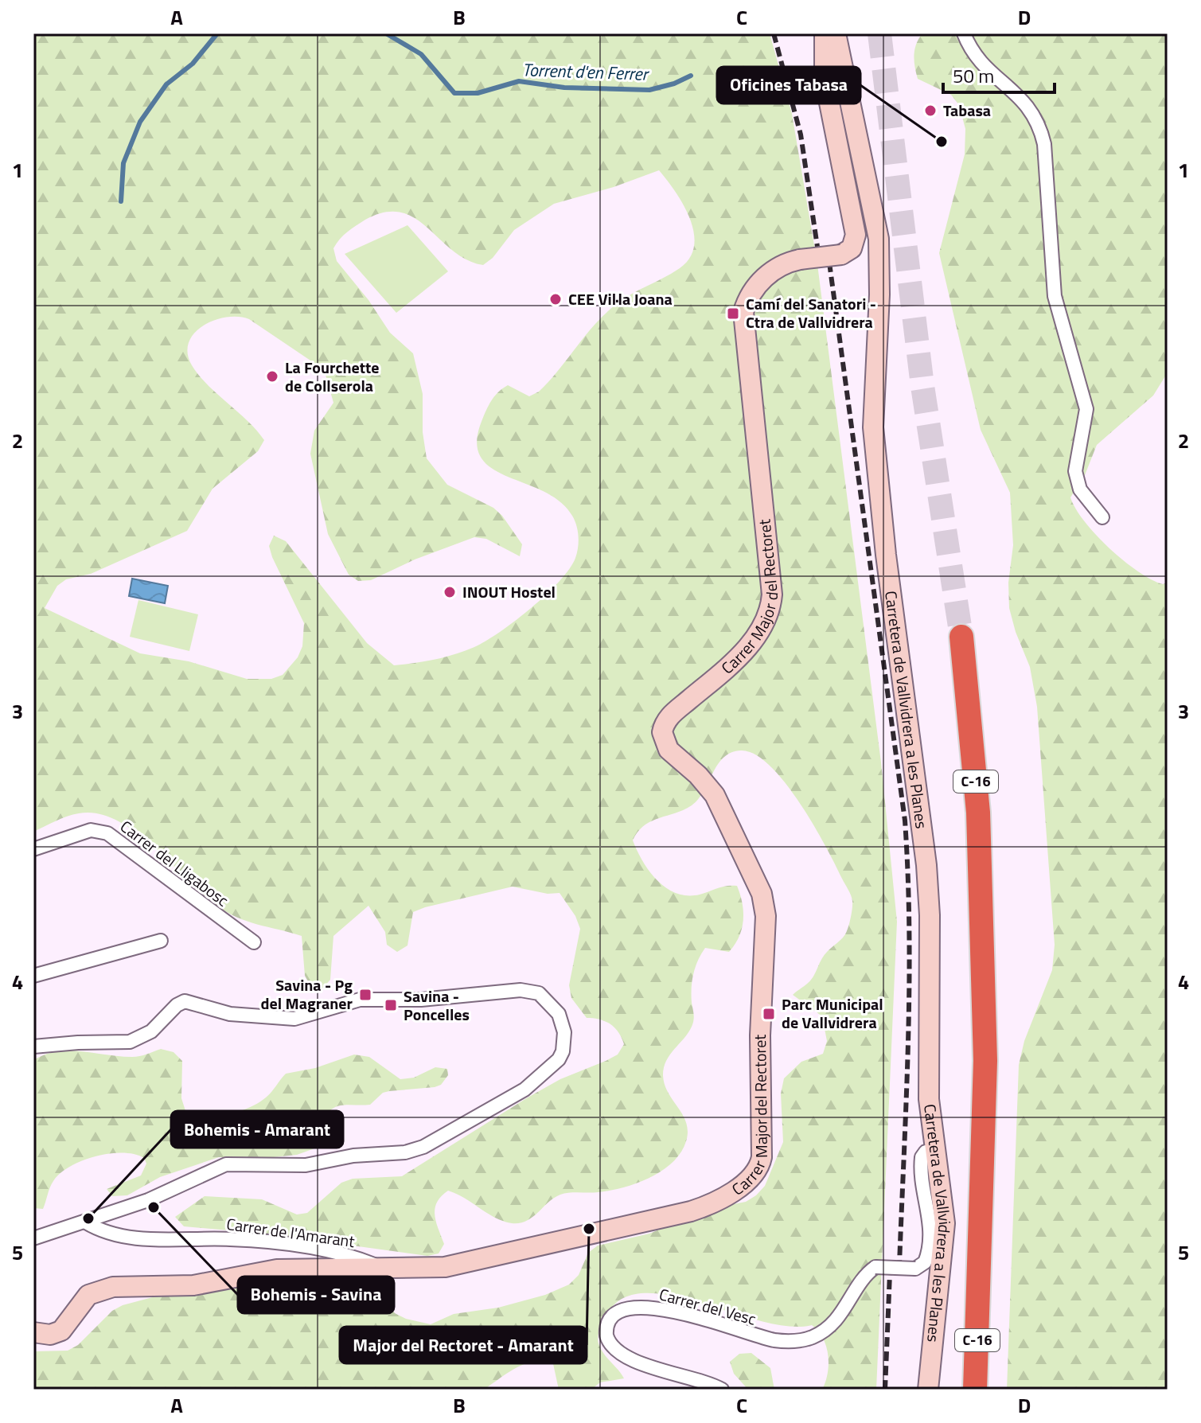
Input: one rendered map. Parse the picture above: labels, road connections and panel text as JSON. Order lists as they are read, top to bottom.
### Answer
{
  "streets": {
    "highway": ["C-16"],
    "street": [
      "Carrer Major del Rectoret",
      "Carretera de Vallvidrera a les Planes",
      "Carrer del Lligabosc",
      "Carrer de l'Amarant",
      "Carrer del Vesc"
    ]
  },
  "crossings": [
    ["Carrer Major del Rectoret", "Carrer de l'Amarant"],
    ["Carretera de Vallvidrera a les Planes", "Carrer del Vesc"]
  ],
  "water": ["Torrent d'en Ferrer"],
  "places": {
    "other": [
      "Tabasa",
      "Oficines Tabasa",
      "CEE Vil·la Joana",
      "La Fourchette de Collserola",
      "INOUT Hostel",
      "Bohemis - Savina",
      "Bohemis - Amarant",
      "Major del Rectoret - Amarant"
    ],
    "transit": [
      "Camí del Sanatori - Ctra de Vallvidrera",
      "Savina - Pg del Magraner",
      "Savina - Poncelles",
      "Parc Municipal de Vallvidrera"
    ]
  },
  "scale_bar": "50 m",
  "grid": {
    "columns": [
      "A",
      "B",
      "C",
      "D"
    ],
    "rows": [
      "1",
      "2",
      "3",
      "4",
      "5"
    ]
  }
}
